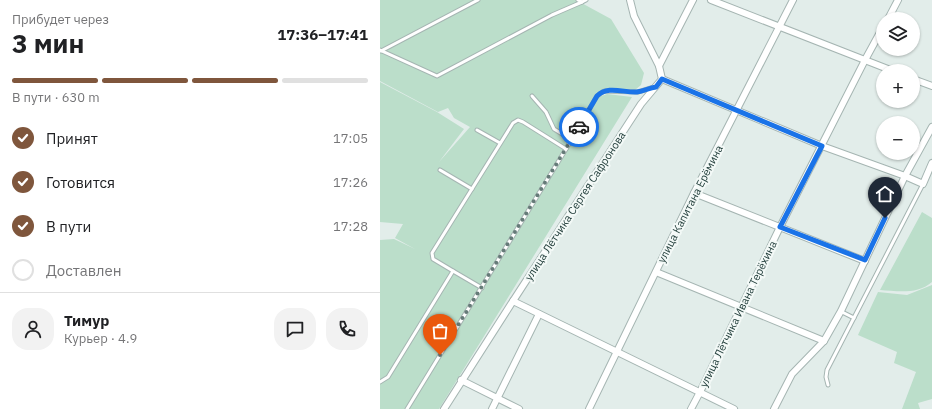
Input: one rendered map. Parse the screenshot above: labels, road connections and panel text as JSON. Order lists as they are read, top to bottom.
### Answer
{
  "streets": {
    "street": ["улица Капитана Ерёмина", "улица Лётчика Сергея Сафронова", "улица Лётчика Ивана Терёхина"]
  },
  "page": {
    "heading": ["3 мин", "Прибудет через", "17:36–17:41"],
    "panel": ["Тимур", "Курьер · 4.9"],
    "map_buttons": ["+", "−"],
    "bar": "В пути · 630 m",
    "list": [
      ["Принят", "17:05"],
      ["Готовится", "17:26"],
      ["В пути", "17:28"],
      "Доставлен"
    ]
  }
}
